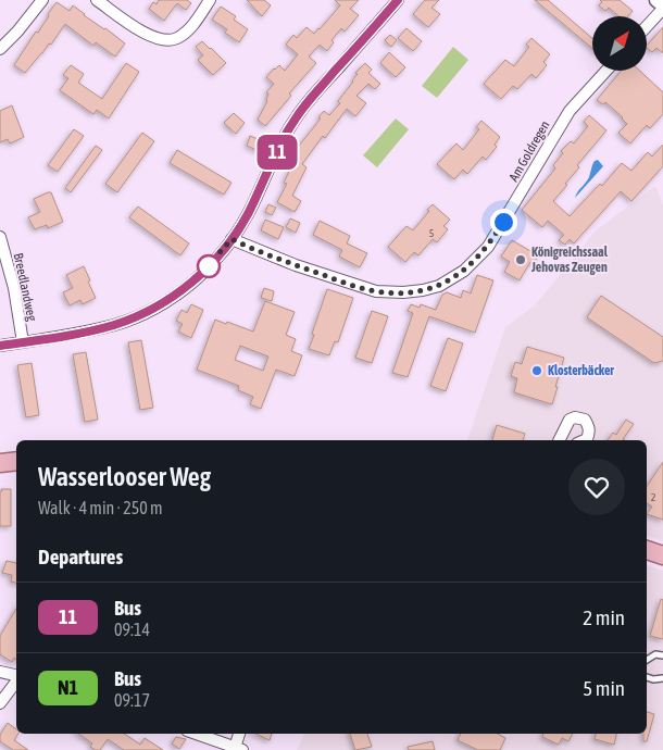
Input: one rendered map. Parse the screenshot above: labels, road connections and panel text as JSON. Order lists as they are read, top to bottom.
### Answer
{
  "streets": {
    "street": ["Am Goldregen", "Breedlandweg"]
  },
  "places": ["Königreichssaal Jehovas Zeugen", "Klosterbäcker"],
  "lines": ["bus line 11"],
  "house_numbers": ["5", "2"],
  "north": "top right",
  "page": {
    "on_map": "11",
    "heading": [
      ["Wasserlooser Weg", "Walk · 4 min · 250 m"],
      "Departures"
    ],
    "list": [
      {
        "mark": "11",
        "name": "Bus",
        "note": "09:14",
        "value": "2 min"
      },
      {
        "mark": "N1",
        "name": "Bus",
        "note": "09:17",
        "value": "5 min"
      }
    ]
  }
}
